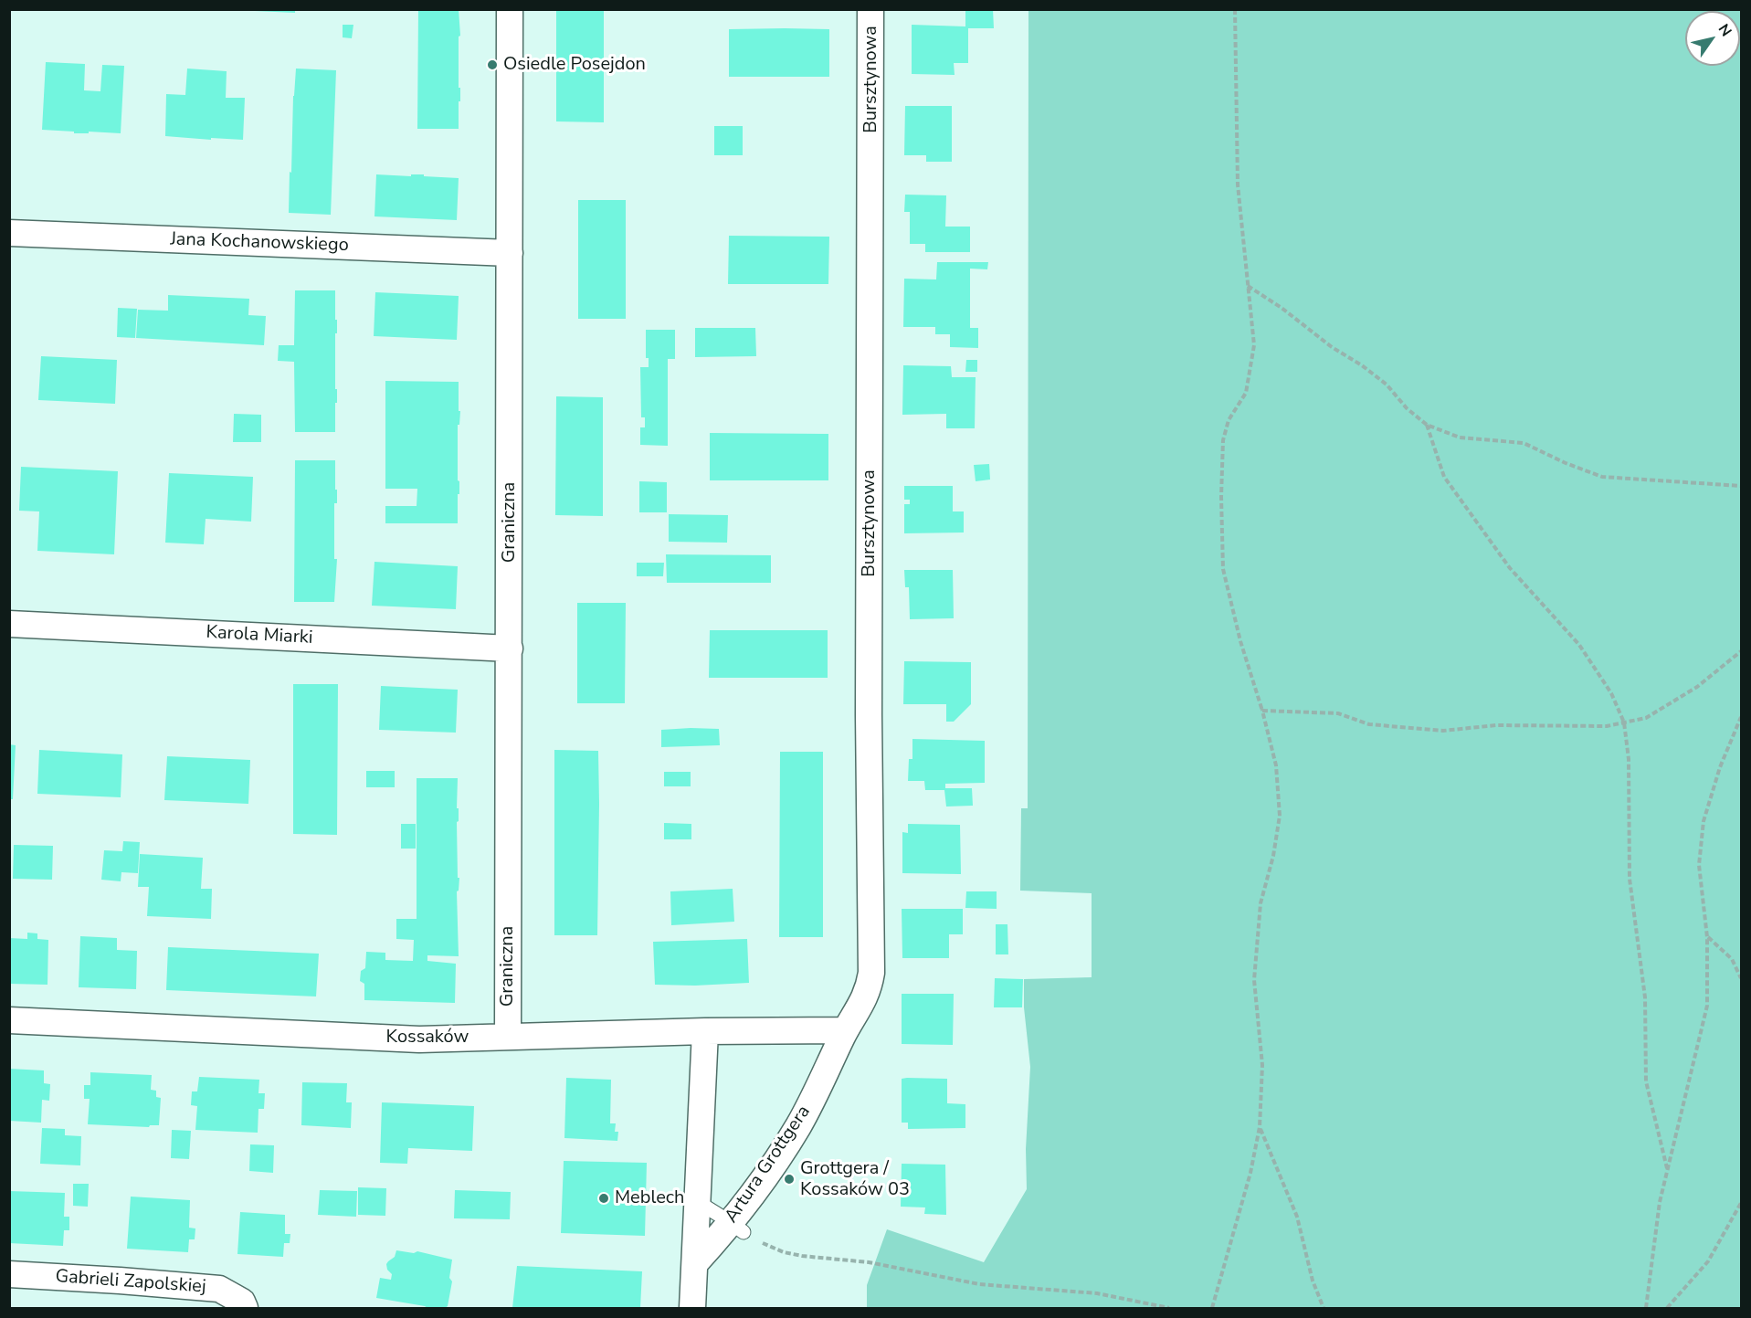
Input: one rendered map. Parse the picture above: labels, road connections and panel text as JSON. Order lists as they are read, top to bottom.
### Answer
{
  "streets": {
    "street": [
      "Bursztynowa",
      "Jana Kochanowskiego",
      "Graniczna",
      "Karola Miarki",
      "Kossaków",
      "Artura Grottgera",
      "Gabrieli Zapolskiej"
    ]
  },
  "crossings": [
    ["Bursztynowa", "Kossaków"],
    ["Bursztynowa", "Artura Grottgera"],
    ["Jana Kochanowskiego", "Graniczna"],
    ["Graniczna", "Karola Miarki"],
    ["Graniczna", "Kossaków"],
    ["Kossaków", "Artura Grottgera"]
  ],
  "places": ["Osiedle Posejdon", "Grottgera / Kossaków 03", "Meblech"],
  "north": "top right"
}
